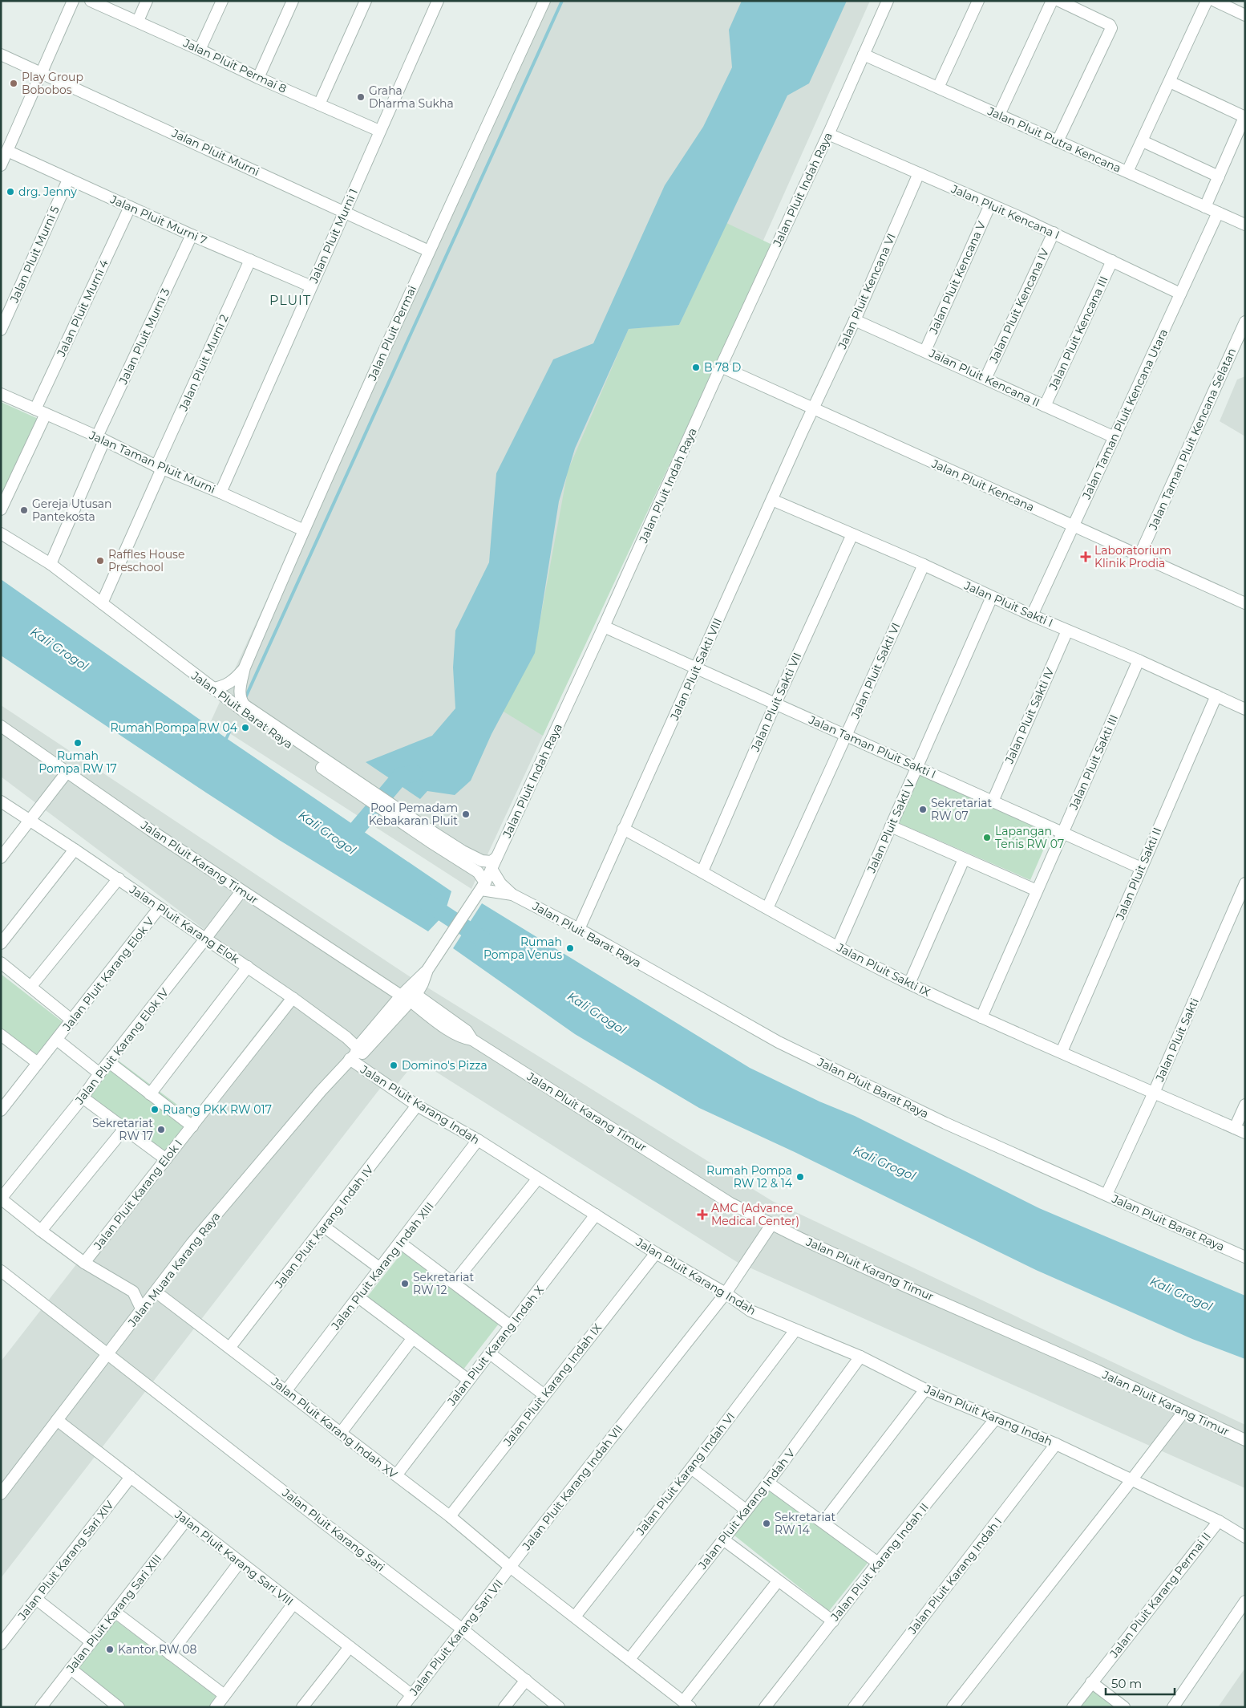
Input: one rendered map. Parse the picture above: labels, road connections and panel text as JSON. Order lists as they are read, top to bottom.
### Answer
{
  "streets": {
    "street": [
      "Jalan Pluit Permai 8",
      "Jalan Pluit Putra Kencana",
      "Jalan Pluit Murni",
      "Jalan Pluit Indah Raya",
      "Jalan Pluit Kencana I",
      "Jalan Pluit Murni 7",
      "Jalan Pluit Murni 1",
      "Jalan Pluit Murni 5",
      "Jalan Pluit Kencana V",
      "Jalan Pluit Kencana VI",
      "Jalan Pluit Kencana IV",
      "Jalan Pluit Murni 4",
      "Jalan Pluit Permai",
      "Jalan Pluit Kencana III",
      "Jalan Pluit Murni 3",
      "Jalan Pluit Murni 2",
      "Jalan Pluit Kencana II",
      "Jalan Taman Pluit Kencana Utara",
      "Jalan Taman Pluit Kencana Selatan",
      "Jalan Taman Pluit Murni",
      "Jalan Pluit Kencana",
      "Jalan Pluit Sakti I",
      "Jalan Pluit Sakti VIII",
      "Jalan Pluit Sakti VI",
      "Jalan Pluit Sakti VII",
      "Jalan Pluit Barat Raya",
      "Jalan Pluit Sakti IV",
      "Jalan Taman Pluit Sakti I",
      "Jalan Pluit Sakti III",
      "Jalan Pluit Sakti V",
      "Jalan Pluit Karang Timur",
      "Jalan Pluit Sakti II",
      "Jalan Pluit Karang Elok",
      "Jalan Pluit Sakti IX",
      "Jalan Pluit Karang Elok V",
      "Jalan Pluit Sakti",
      "Jalan Pluit Karang Elok IV",
      "Jalan Pluit Karang Indah",
      "Jalan Pluit Karang Elok I",
      "Jalan Pluit Karang Indah IV",
      "Jalan Pluit Karang Indah XIII",
      "Jalan Muara Karang Raya",
      "Jalan Pluit Karang Indah X",
      "Jalan Pluit Karang Indah IX",
      "Jalan Pluit Karang Indah XV",
      "Jalan Pluit Karang Indah VI",
      "Jalan Pluit Karang Indah VII",
      "Jalan Pluit Karang Indah V",
      "Jalan Pluit Karang Sari",
      "Jalan Pluit Karang Sari VIII",
      "Jalan Pluit Karang Sari XIV",
      "Jalan Pluit Karang Indah II",
      "Jalan Pluit Karang Indah I",
      "Jalan Pluit Karang Permai II",
      "Jalan Pluit Karang Sari XIII",
      "Jalan Pluit Karang Sari VII"
    ]
  },
  "crossings": [
    ["Jalan Pluit Permai 8", "Jalan Pluit Murni 1"],
    ["Jalan Pluit Putra Kencana", "Jalan Pluit Indah Raya"],
    ["Jalan Pluit Putra Kencana", "Jalan Taman Pluit Kencana Utara"],
    ["Jalan Pluit Murni", "Jalan Pluit Murni 1"],
    ["Jalan Pluit Murni", "Jalan Pluit Permai"],
    ["Jalan Pluit Indah Raya", "Jalan Pluit Kencana I"],
    ["Jalan Pluit Indah Raya", "Jalan Pluit Kencana"],
    ["Jalan Pluit Indah Raya", "Jalan Pluit Barat Raya"],
    ["Jalan Pluit Indah Raya", "Jalan Taman Pluit Sakti I"],
    ["Jalan Pluit Indah Raya", "Jalan Muara Karang Raya"],
    ["Jalan Pluit Kencana I", "Jalan Pluit Kencana V"],
    ["Jalan Pluit Kencana I", "Jalan Pluit Kencana VI"],
    ["Jalan Pluit Kencana I", "Jalan Pluit Kencana IV"],
    ["Jalan Pluit Kencana I", "Jalan Pluit Kencana III"],
    ["Jalan Pluit Kencana I", "Jalan Taman Pluit Kencana Utara"],
    ["Jalan Pluit Murni 7", "Jalan Pluit Murni 1"],
    ["Jalan Pluit Murni 7", "Jalan Pluit Murni 5"],
    ["Jalan Pluit Murni 7", "Jalan Pluit Murni 4"],
    ["Jalan Pluit Murni 7", "Jalan Pluit Murni 3"],
    ["Jalan Pluit Murni 7", "Jalan Pluit Murni 2"],
    ["Jalan Pluit Murni 1", "Jalan Taman Pluit Murni"],
    ["Jalan Pluit Kencana V", "Jalan Pluit Kencana II"],
    ["Jalan Pluit Kencana VI", "Jalan Pluit Kencana II"],
    ["Jalan Pluit Kencana VI", "Jalan Pluit Kencana"],
    ["Jalan Pluit Kencana VI", "Jalan Pluit Sakti VIII"],
    ["Jalan Pluit Kencana IV", "Jalan Pluit Kencana II"],
    ["Jalan Pluit Murni 4", "Jalan Taman Pluit Murni"],
    ["Jalan Pluit Permai", "Jalan Taman Pluit Murni"],
    ["Jalan Pluit Permai", "Jalan Pluit Barat Raya"],
    ["Jalan Pluit Kencana III", "Jalan Pluit Kencana II"],
    ["Jalan Pluit Murni 3", "Jalan Taman Pluit Murni"],
    ["Jalan Pluit Murni 3", "Jalan Pluit Barat Raya"],
    ["Jalan Pluit Murni 2", "Jalan Taman Pluit Murni"],
    ["Jalan Pluit Murni 2", "Jalan Pluit Barat Raya"],
    ["Jalan Pluit Kencana II", "Jalan Taman Pluit Kencana Utara"],
    ["Jalan Taman Pluit Kencana Utara", "Jalan Pluit Kencana"],
    ["Jalan Taman Pluit Kencana Utara", "Jalan Pluit Sakti I"],
    ["Jalan Taman Pluit Kencana Selatan", "Jalan Pluit Kencana"],
    ["Jalan Pluit Kencana", "Jalan Pluit Sakti VIII"],
    ["Jalan Pluit Sakti I", "Jalan Pluit Sakti VIII"],
    ["Jalan Pluit Sakti I", "Jalan Pluit Sakti VI"],
    ["Jalan Pluit Sakti I", "Jalan Pluit Sakti VII"],
    ["Jalan Pluit Sakti I", "Jalan Pluit Sakti IV"],
    ["Jalan Pluit Sakti I", "Jalan Pluit Sakti III"],
    ["Jalan Pluit Sakti I", "Jalan Pluit Sakti V"],
    ["Jalan Pluit Sakti I", "Jalan Pluit Sakti II"],
    ["Jalan Pluit Sakti VIII", "Jalan Pluit Barat Raya"],
    ["Jalan Pluit Sakti VIII", "Jalan Taman Pluit Sakti I"],
    ["Jalan Pluit Sakti VIII", "Jalan Pluit Sakti IX"],
    ["Jalan Pluit Sakti VI", "Jalan Taman Pluit Sakti I"],
    ["Jalan Pluit Sakti VI", "Jalan Pluit Sakti IX"],
    ["Jalan Pluit Sakti VII", "Jalan Taman Pluit Sakti I"],
    ["Jalan Pluit Sakti VII", "Jalan Pluit Sakti IX"],
    ["Jalan Pluit Barat Raya", "Jalan Pluit Sakti"],
    ["Jalan Pluit Sakti IV", "Jalan Taman Pluit Sakti I"],
    ["Jalan Taman Pluit Sakti I", "Jalan Pluit Sakti III"],
    ["Jalan Taman Pluit Sakti I", "Jalan Pluit Sakti V"],
    ["Jalan Taman Pluit Sakti I", "Jalan Pluit Sakti II"],
    ["Jalan Pluit Sakti III", "Jalan Pluit Sakti IX"],
    ["Jalan Pluit Sakti V", "Jalan Pluit Sakti IX"],
    ["Jalan Pluit Karang Timur", "Jalan Pluit Karang Elok IV"],
    ["Jalan Pluit Karang Timur", "Jalan Muara Karang Raya"],
    ["Jalan Pluit Karang Timur", "Jalan Pluit Karang Indah VII"],
    ["Jalan Pluit Sakti II", "Jalan Pluit Sakti IX"],
    ["Jalan Pluit Karang Elok", "Jalan Pluit Karang Elok V"],
    ["Jalan Pluit Karang Elok", "Jalan Pluit Karang Elok IV"],
    ["Jalan Pluit Karang Elok", "Jalan Pluit Karang Indah"],
    ["Jalan Pluit Karang Elok", "Jalan Pluit Karang Elok I"],
    ["Jalan Pluit Karang Elok", "Jalan Muara Karang Raya"],
    ["Jalan Pluit Sakti IX", "Jalan Pluit Sakti"],
    ["Jalan Pluit Karang Elok V", "Jalan Pluit Karang Elok IV"],
    ["Jalan Pluit Karang Indah", "Jalan Pluit Karang Indah IV"],
    ["Jalan Pluit Karang Indah", "Jalan Pluit Karang Indah XIII"],
    ["Jalan Pluit Karang Indah", "Jalan Muara Karang Raya"],
    ["Jalan Pluit Karang Indah", "Jalan Pluit Karang Indah X"],
    ["Jalan Pluit Karang Indah", "Jalan Pluit Karang Indah IX"],
    ["Jalan Pluit Karang Indah", "Jalan Pluit Karang Indah VI"],
    ["Jalan Pluit Karang Indah", "Jalan Pluit Karang Indah VII"],
    ["Jalan Pluit Karang Indah", "Jalan Pluit Karang Indah V"],
    ["Jalan Pluit Karang Indah", "Jalan Pluit Karang Indah II"],
    ["Jalan Pluit Karang Indah", "Jalan Pluit Karang Indah I"],
    ["Jalan Pluit Karang Indah", "Jalan Pluit Karang Permai II"],
    ["Jalan Pluit Karang Indah IV", "Jalan Pluit Karang Indah XV"],
    ["Jalan Pluit Karang Indah XIII", "Jalan Pluit Karang Indah XV"],
    ["Jalan Muara Karang Raya", "Jalan Pluit Karang Indah XV"],
    ["Jalan Muara Karang Raya", "Jalan Pluit Karang Sari"],
    ["Jalan Muara Karang Raya", "Jalan Pluit Karang Sari VIII"],
    ["Jalan Pluit Karang Indah X", "Jalan Pluit Karang Indah XV"],
    ["Jalan Pluit Karang Indah IX", "Jalan Pluit Karang Indah XV"],
    ["Jalan Pluit Karang Indah XV", "Jalan Pluit Karang Indah VII"],
    ["Jalan Pluit Karang Indah XV", "Jalan Pluit Karang Sari VII"],
    ["Jalan Pluit Karang Indah VII", "Jalan Pluit Karang Sari VII"],
    ["Jalan Pluit Karang Sari", "Jalan Pluit Karang Sari VII"],
    ["Jalan Pluit Karang Sari VIII", "Jalan Pluit Karang Sari XIV"],
    ["Jalan Pluit Karang Sari VIII", "Jalan Pluit Karang Sari XIII"],
    ["Jalan Pluit Karang Sari VIII", "Jalan Pluit Karang Sari VII"]
  ],
  "districts": ["PLUIT"],
  "water": ["Kali Grogol"],
  "places": {
    "other": [
      "Play Group Bobobos",
      "Graha Dharma Sukha",
      "drg. Jenny",
      "B 78 D",
      "Gereja Utusan Pantekosta",
      "Raffles House Preschool",
      "Rumah Pompa RW 04",
      "Rumah Pompa RW 17",
      "Sekretariat RW 07",
      "Pool Pemadam Kebakaran Pluit",
      "Lapangan Tenis RW 07",
      "Rumah Pompa Venus",
      "Domino's Pizza",
      "Ruang PKK RW 017",
      "Sekretariat RW 17",
      "Rumah Pompa RW 12 & 14",
      "Sekretariat RW 12",
      "Sekretariat RW 14",
      "Kantor RW 08"
    ],
    "health": ["Laboratorium Klinik Prodia", "AMC (Advance Medical Center)"]
  },
  "scale_bar": "50 m"
}
